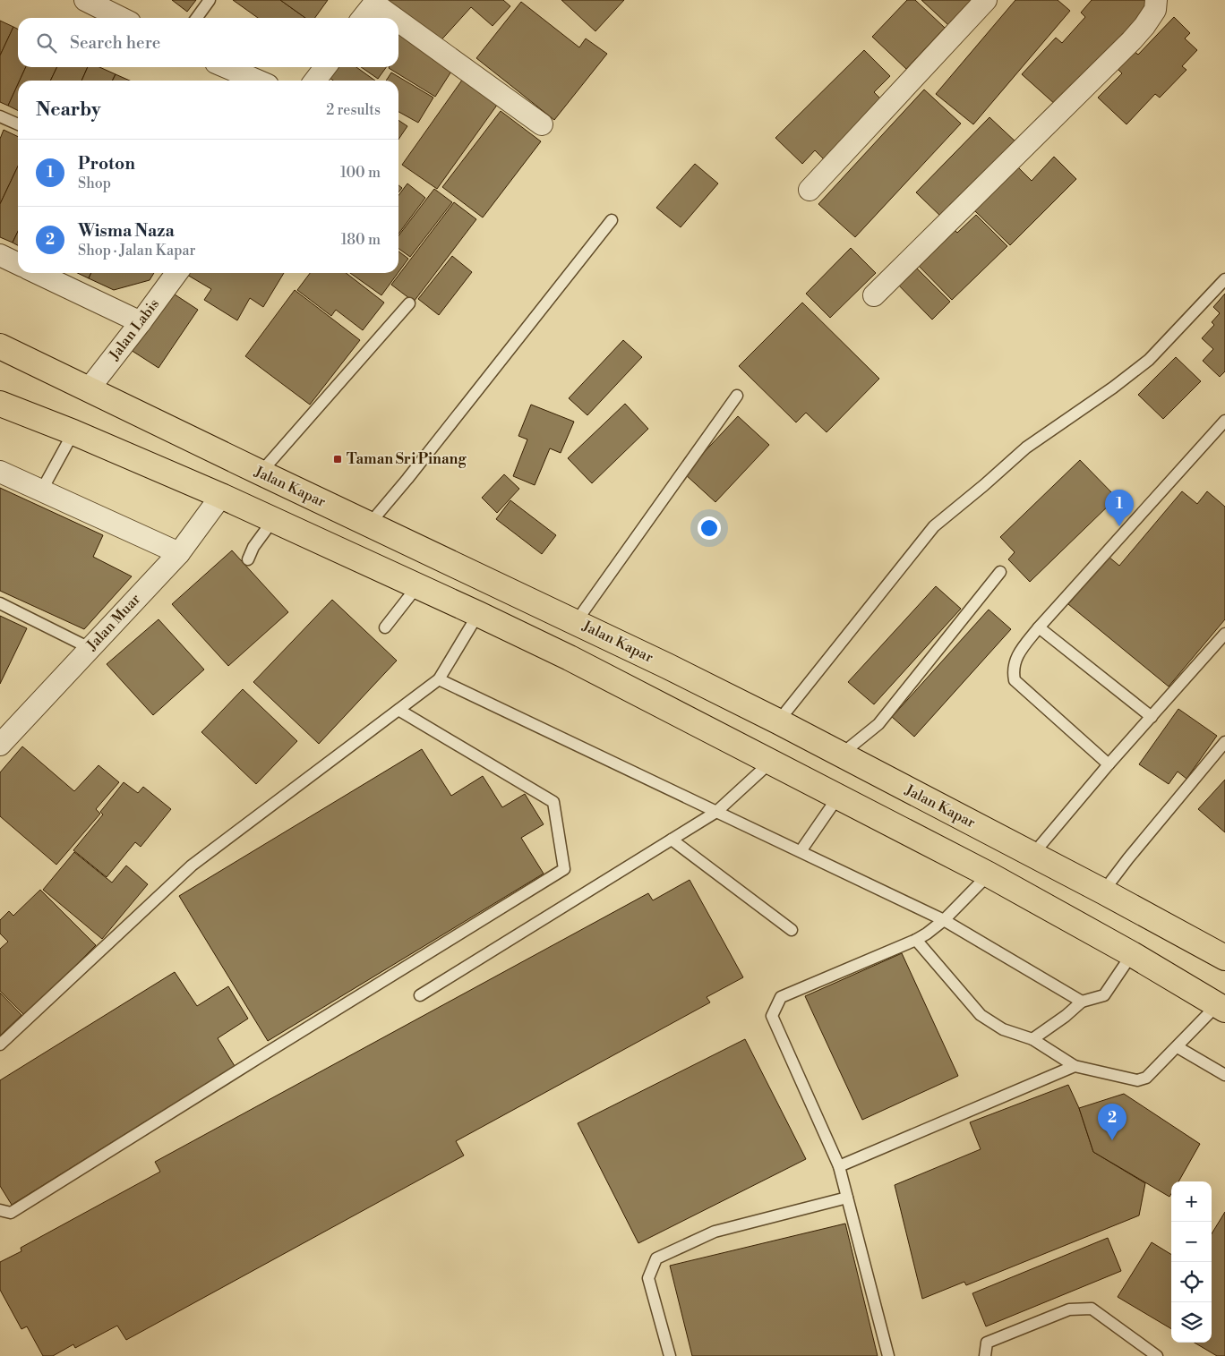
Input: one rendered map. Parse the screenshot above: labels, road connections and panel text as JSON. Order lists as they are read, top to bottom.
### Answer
{
  "streets": {
    "highway": ["Jalan Kapar"],
    "street": ["Jalan Labis", "Jalan Muar"]
  },
  "crossings": [
    ["Jalan Labis", "Jalan Kapar"]
  ],
  "places": {
    "transit": ["Taman Sri Pinang"]
  },
  "page": {
    "search": "Search here",
    "heading": ["Nearby", "2 results"],
    "list": [
      {
        "mark": "1",
        "name": "Proton",
        "note": "Shop",
        "value": "100 m"
      },
      {
        "mark": "2",
        "name": "Wisma Naza",
        "note": "Shop · Jalan Kapar",
        "value": "180 m"
      }
    ],
    "pins": ["1", "2"],
    "map_buttons": ["+", "−"]
  }
}
